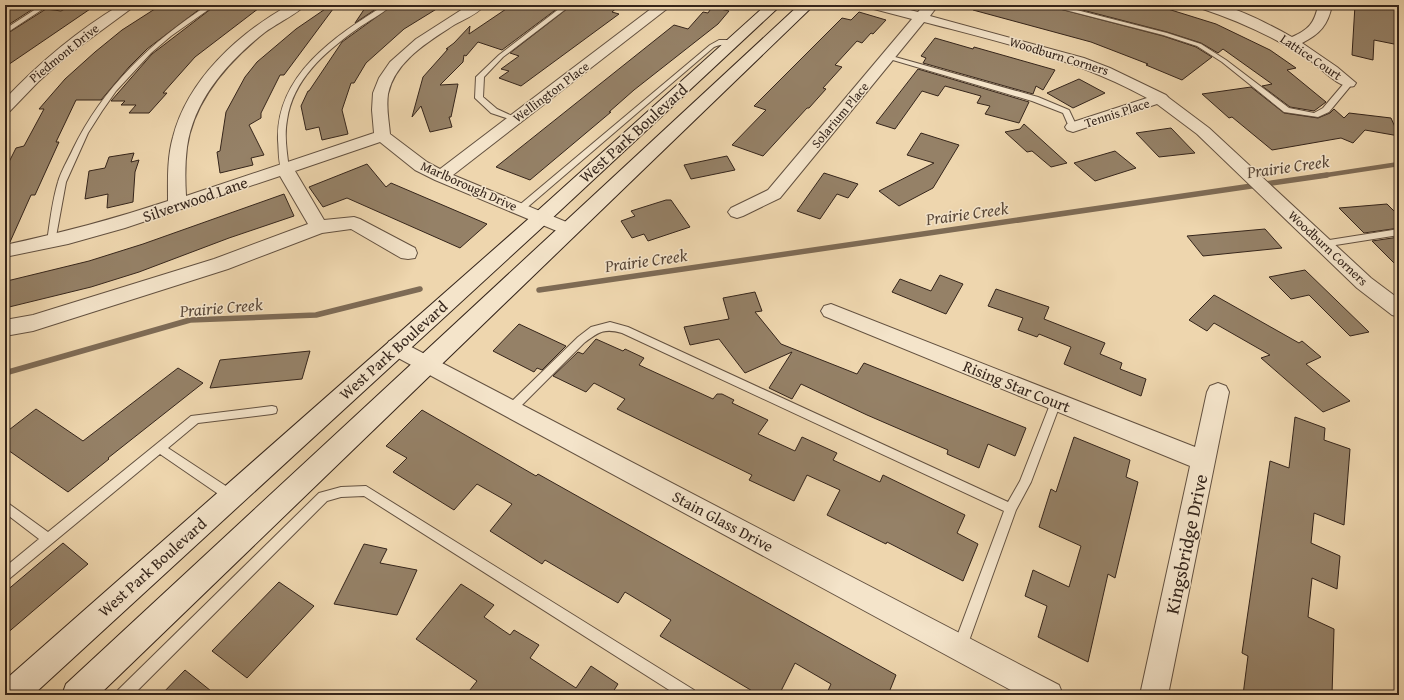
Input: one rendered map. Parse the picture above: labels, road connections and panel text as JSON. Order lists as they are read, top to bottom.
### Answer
{
  "streets": {
    "main road": ["West Park Boulevard"],
    "street": [
      "Piedmont Drive",
      "Woodburn Corners",
      "Lattice Court",
      "Wellington Place",
      "Tennis Place",
      "Solarium Place",
      "Marlborough Drive",
      "Silverwood Lane",
      "Rising Star Court",
      "Stain Glass Drive",
      "Kingsbridge Drive"
    ]
  },
  "crossings": [
    ["Woodburn Corners", "Tennis Place"],
    ["Woodburn Corners", "Solarium Place"],
    ["Wellington Place", "Marlborough Drive"],
    ["West Park Boulevard", "Marlborough Drive"],
    ["West Park Boulevard", "Stain Glass Drive"],
    ["Marlborough Drive", "Silverwood Lane"],
    ["Rising Star Court", "Kingsbridge Drive"]
  ],
  "water": ["Prairie Creek"]
}
